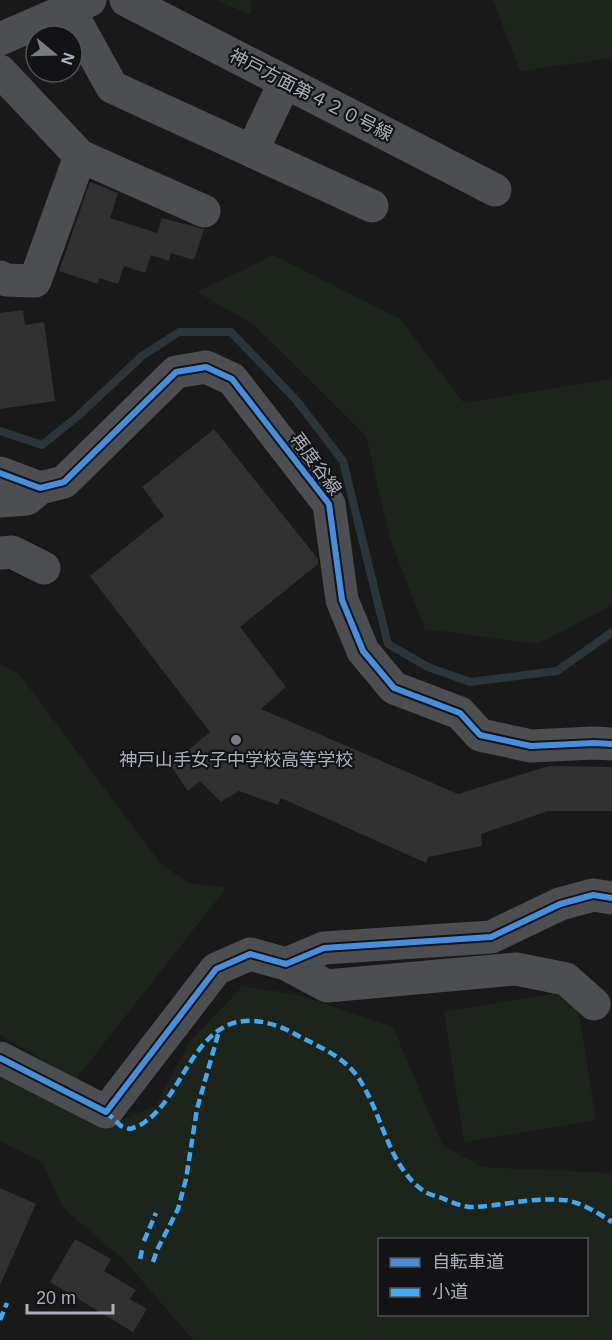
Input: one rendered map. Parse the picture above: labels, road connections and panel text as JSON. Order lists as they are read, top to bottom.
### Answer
{
  "streets": {
    "street": ["神戸方面第４２０号線", "再度谷線"]
  },
  "places": ["神戸山手女子中学校高等学校"],
  "legend": ["自転車道", "小道"],
  "scale_bar": "20 m",
  "north": "right"
}
